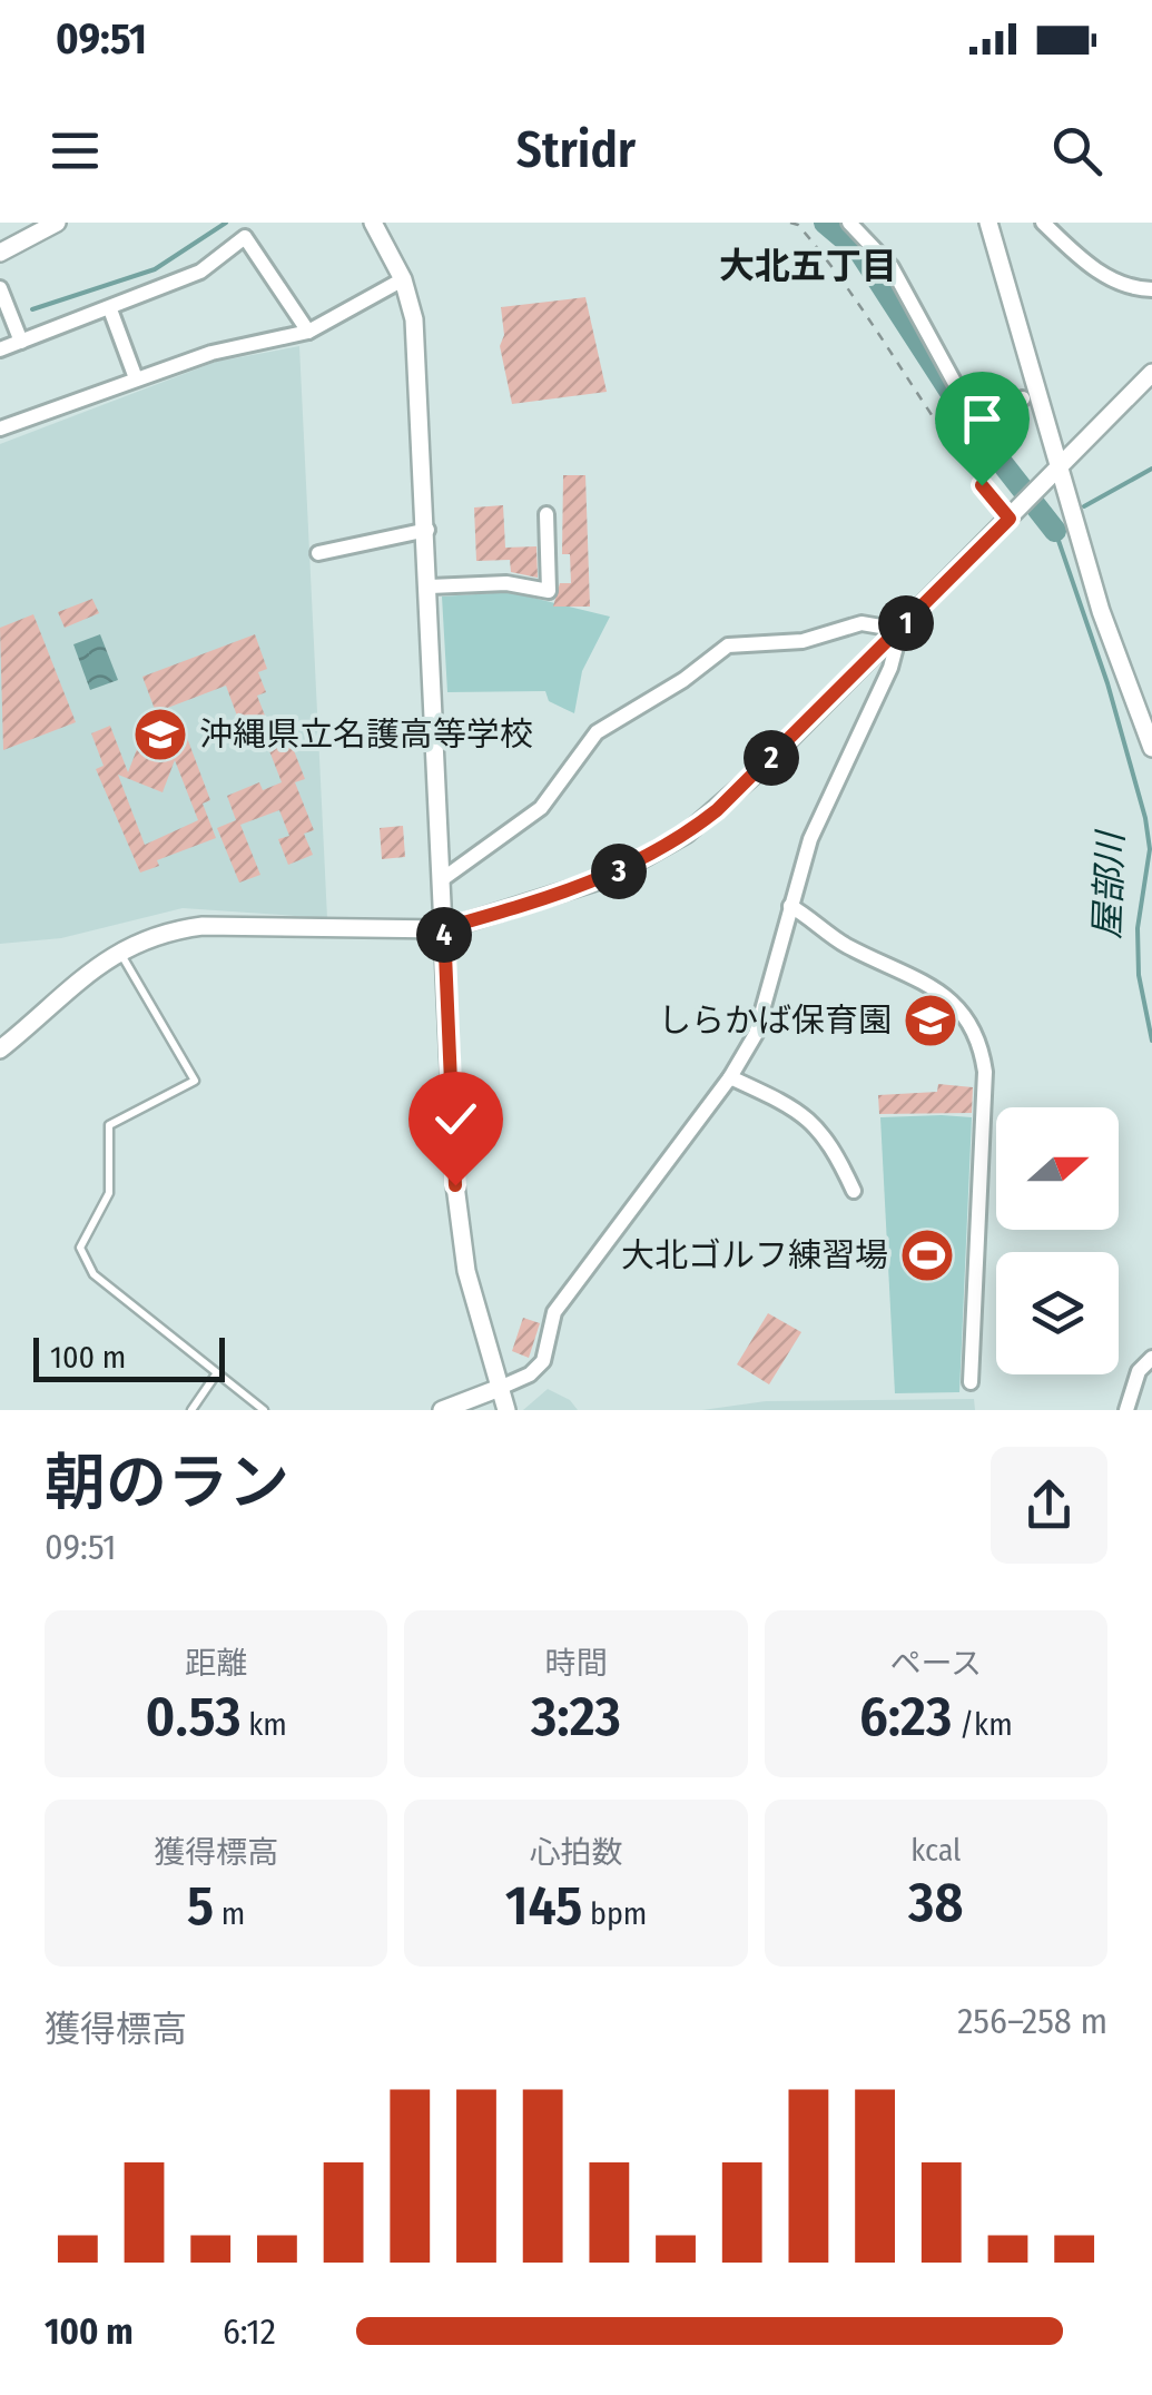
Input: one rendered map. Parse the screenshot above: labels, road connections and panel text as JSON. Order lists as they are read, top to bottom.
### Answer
{
  "districts": ["大北五丁目"],
  "water": ["屋部川"],
  "places": {
    "school or university": ["沖縄県立名護高等学校", "しらかば保育園"],
    "sports": ["大北ゴルフ練習場"]
  },
  "scale_bar": "100 m",
  "north": "right",
  "page": {
    "status": "09:51",
    "header": "Stridr",
    "pins": [
      "1",
      "2",
      "3",
      "4"
    ],
    "scale": "100 m",
    "heading": ["朝のラン", "09:51"],
    "stats": [
      ["距離", "0.53 km"],
      ["時間", "3:23"],
      ["ペース", "6:23 /km"],
      ["獲得標高", "5 m"],
      ["心拍数", "145 bpm"],
      ["kcal", "38"]
    ],
    "chart": ["獲得標高", "256–258 m"],
    "list": [
      {
        "name": "100 m",
        "note": "6:12"
      }
    ]
  }
}
